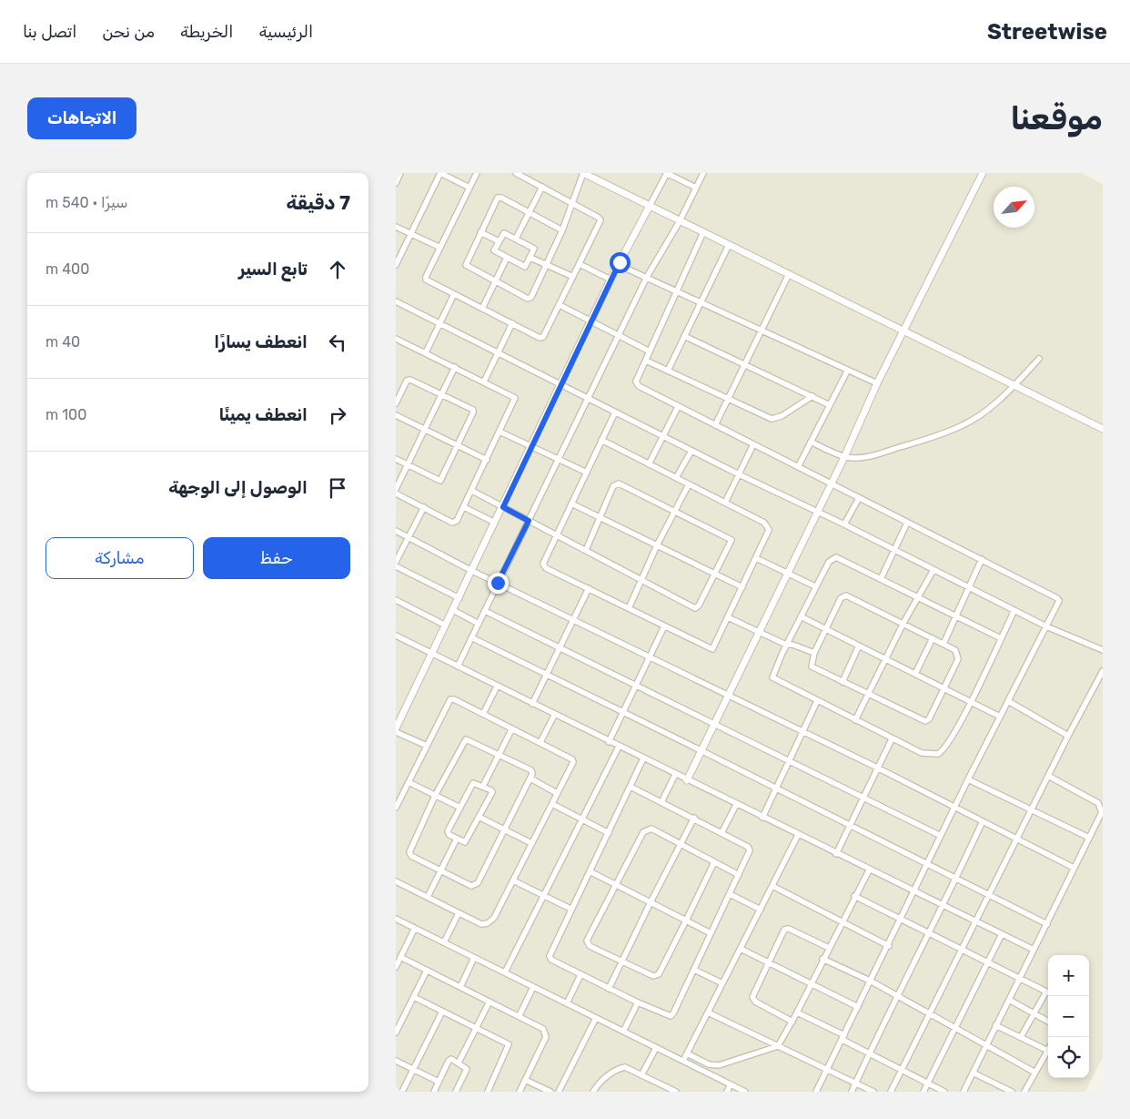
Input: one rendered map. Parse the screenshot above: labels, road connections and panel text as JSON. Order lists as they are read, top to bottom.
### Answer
{
  "north": "top right",
  "page": {
    "header": "Streetwise",
    "nav": [
      "الرئيسية",
      "الخريطة",
      "من نحن",
      "اتصل بنا"
    ],
    "buttons": [
      "الاتجاهات",
      ["حفظ", "مشاركة"]
    ],
    "title": "موقعنا",
    "heading": ["7 دقيقة", "سيرًا · 540 m"],
    "list": [
      ["تابع السير", "400 m"],
      ["انعطف يسارًا", "40 m"],
      ["انعطف يمينًا", "100 m"],
      "الوصول إلى الوجهة"
    ],
    "map_buttons": ["+", "−"]
  }
}
